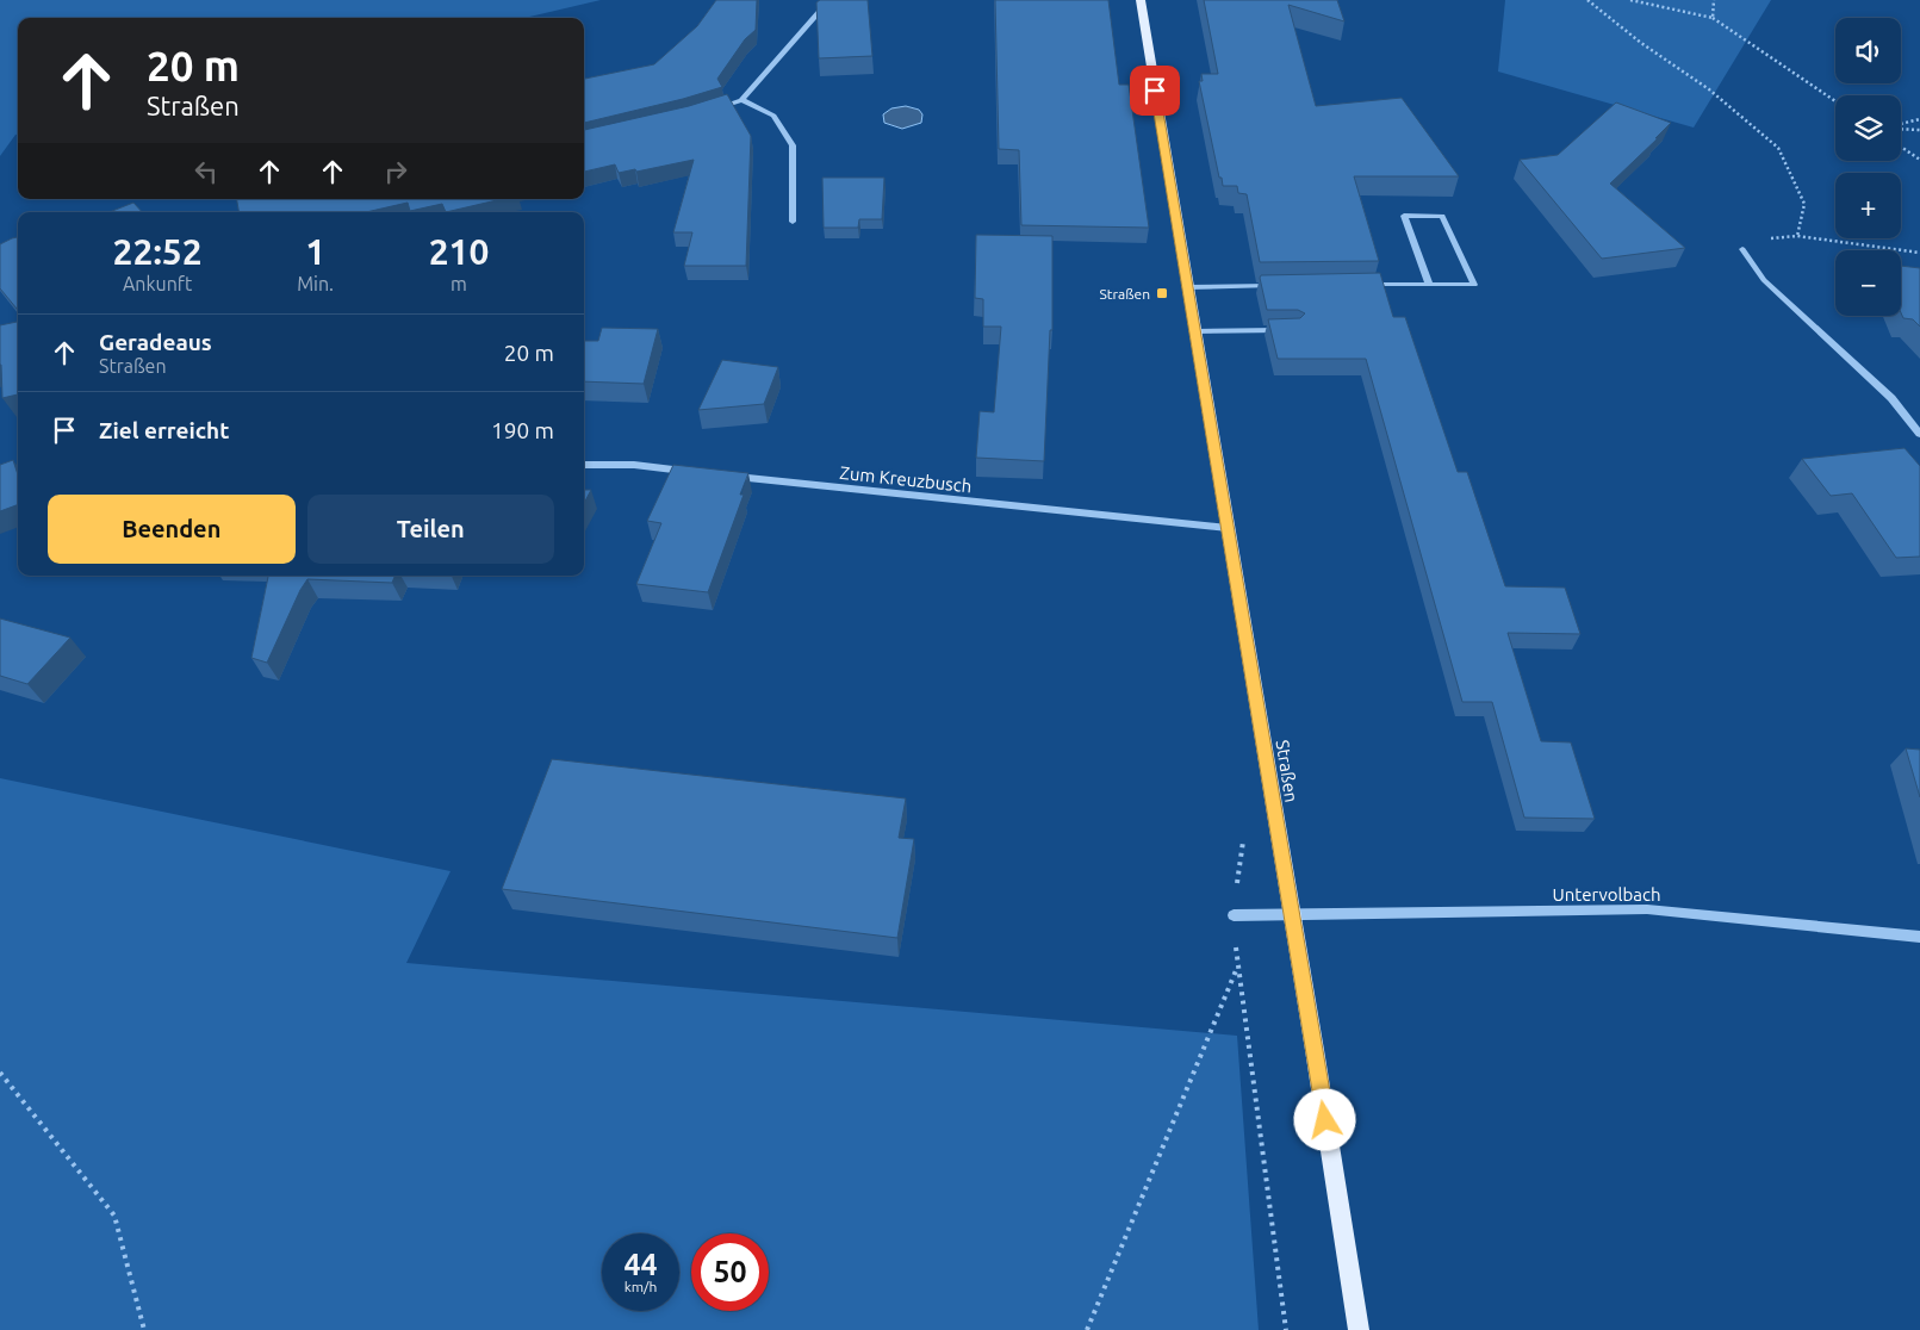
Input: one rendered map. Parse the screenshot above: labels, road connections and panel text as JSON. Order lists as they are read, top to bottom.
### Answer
{
  "streets": {
    "main road": ["Straßen"],
    "street": ["Zum Kreuzbusch", "Untervolbach"]
  },
  "crossings": [
    ["Zum Kreuzbusch", "Straßen"],
    ["Straßen", "Untervolbach"]
  ],
  "places": {
    "transit": ["Straßen"]
  },
  "page": {
    "map_buttons": ["+", "−"],
    "turn": ["20 m", "Straßen"],
    "eta": [
      "22:52",
      "Ankunft",
      "1",
      "Min.",
      "210",
      "m"
    ],
    "list": [
      {
        "name": "Geradeaus",
        "note": "Straßen",
        "value": "20 m"
      },
      {
        "name": "Ziel erreicht",
        "value": "190 m"
      }
    ],
    "buttons": ["Beenden", "Teilen"],
    "speed": "44 km/h",
    "limit": "50"
  }
}
